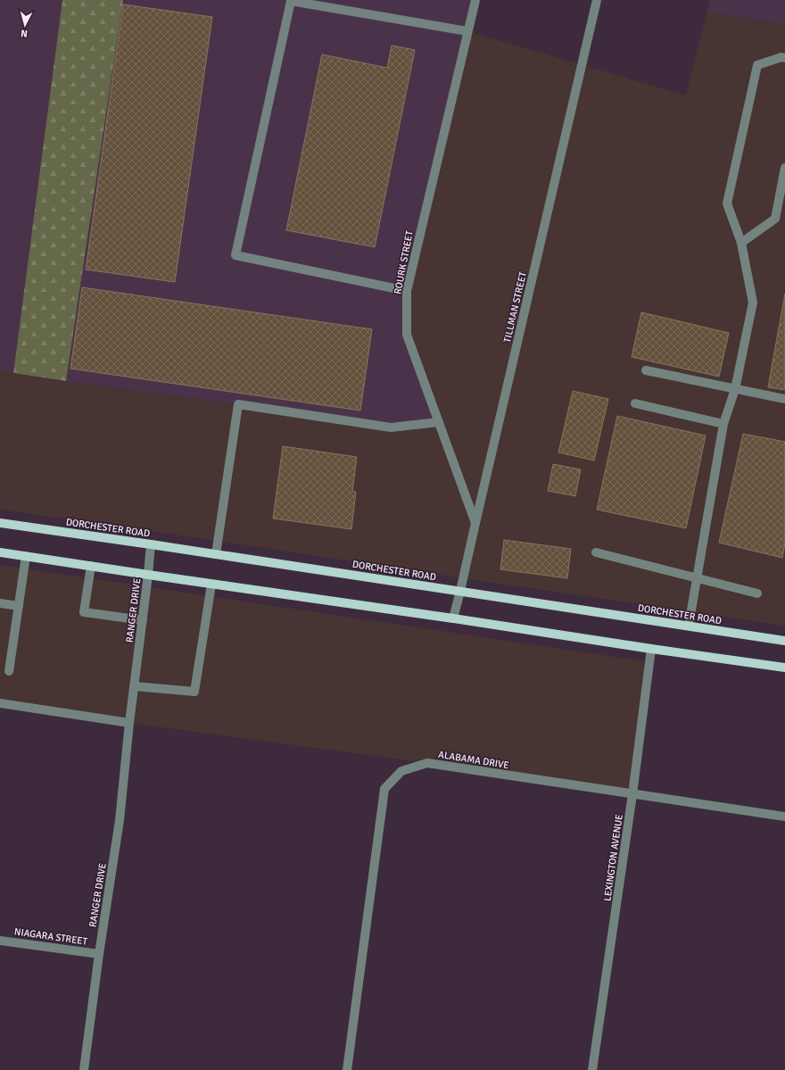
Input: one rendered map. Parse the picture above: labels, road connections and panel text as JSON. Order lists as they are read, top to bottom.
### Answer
{
  "streets": {
    "main road": ["DORCHESTER ROAD"],
    "street": [
      "ROURK STREET",
      "TILLMAN STREET",
      "RANGER DRIVE",
      "ALABAMA DRIVE",
      "LEXINGTON AVENUE",
      "NIAGARA STREET"
    ]
  },
  "crossings": [
    ["ROURK STREET", "TILLMAN STREET"],
    ["TILLMAN STREET", "DORCHESTER ROAD"],
    ["DORCHESTER ROAD", "RANGER DRIVE"],
    ["RANGER DRIVE", "NIAGARA STREET"],
    ["ALABAMA DRIVE", "LEXINGTON AVENUE"]
  ],
  "north": "bottom"
}
